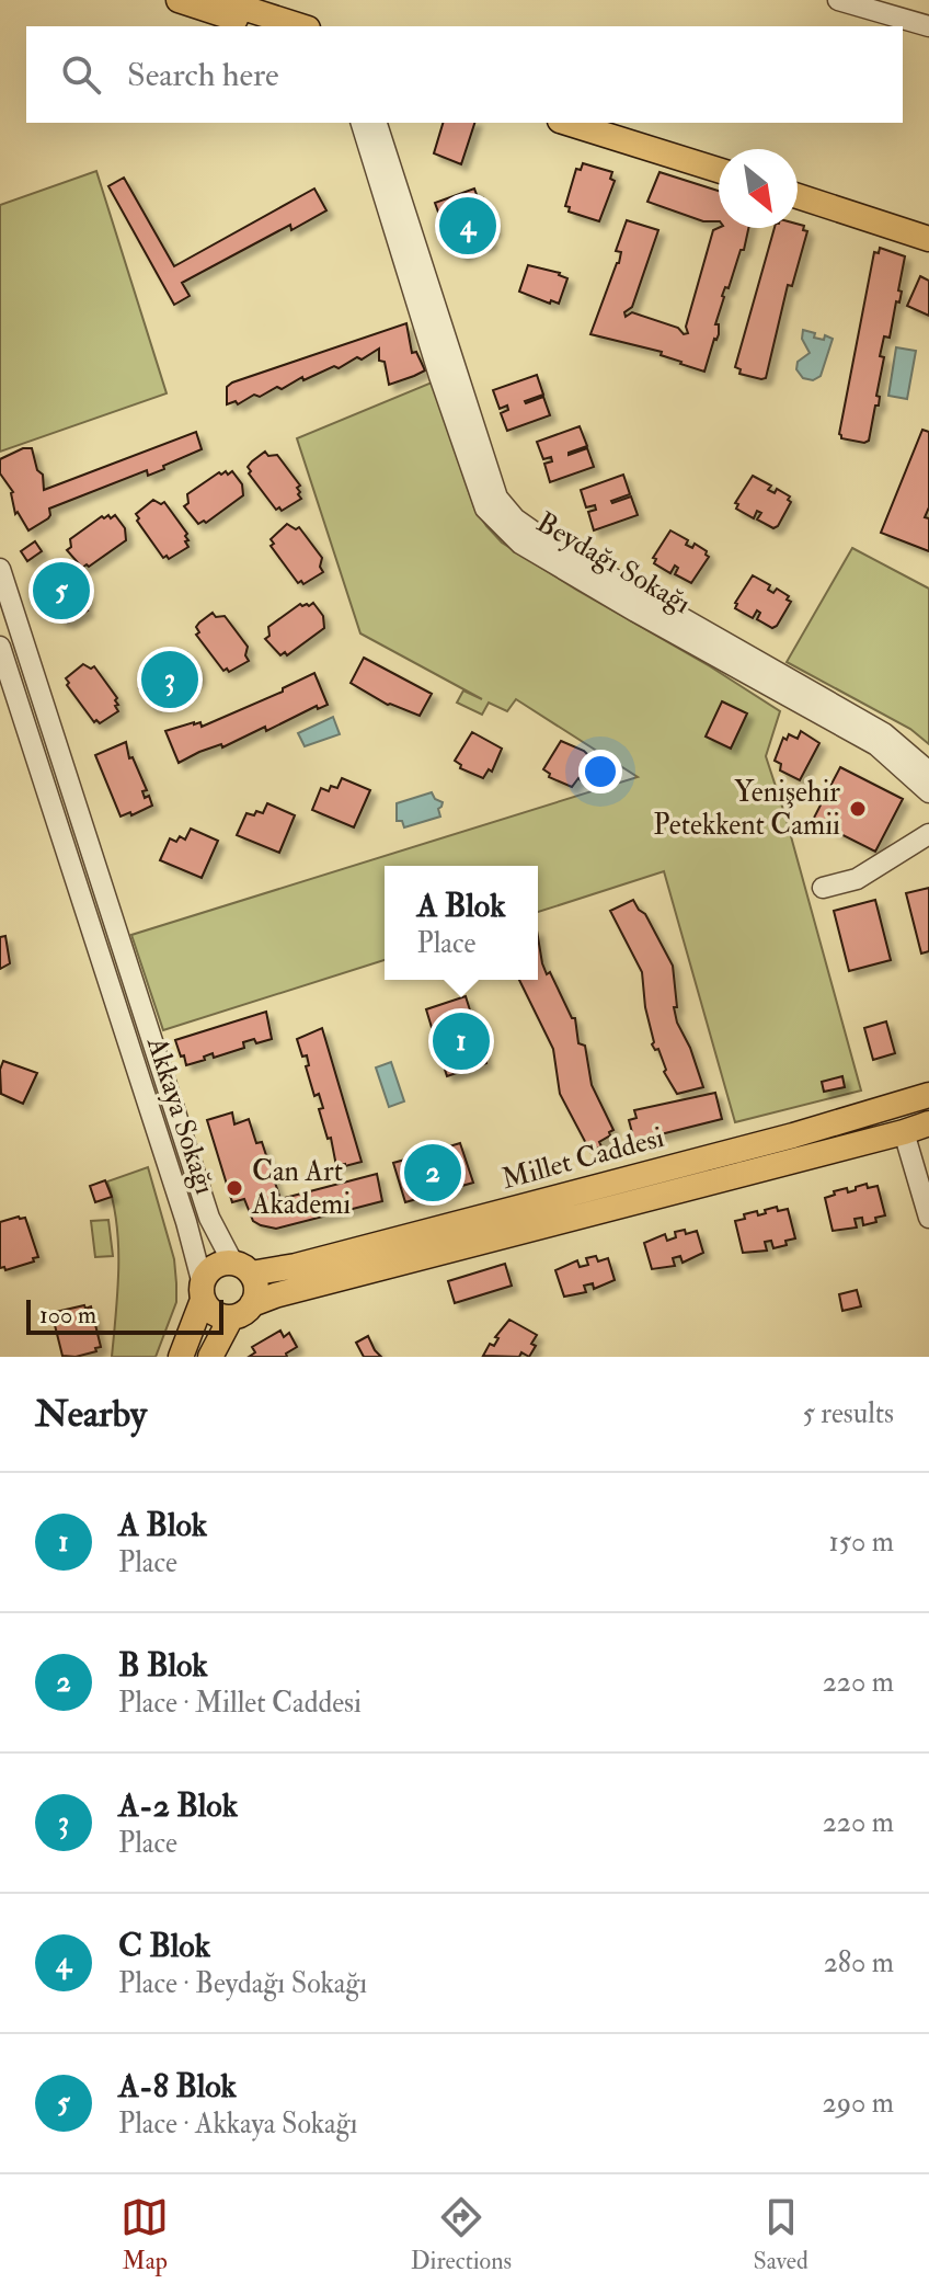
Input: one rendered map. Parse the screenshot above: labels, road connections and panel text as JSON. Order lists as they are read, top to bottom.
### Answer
{
  "streets": {
    "main road": ["Millet Caddesi"],
    "street": ["Beydağı Sokağı", "Akkaya Sokağı"]
  },
  "crossings": [
    ["Akkaya Sokağı", "Millet Caddesi"]
  ],
  "places": ["Yenişehir Petekkent Camii", "Can Art Akademi"],
  "scale_bar": "100 m",
  "north": "bottom right",
  "page": {
    "search": "Search here",
    "pins": [
      "4",
      "5",
      "3",
      "1",
      "2"
    ],
    "popup": ["A Blok", "Place"],
    "scale": "100 m",
    "heading": ["Nearby", "5 results"],
    "list": [
      {
        "mark": "1",
        "name": "A Blok",
        "note": "Place",
        "value": "150 m"
      },
      {
        "mark": "2",
        "name": "B Blok",
        "note": "Place · Millet Caddesi",
        "value": "220 m"
      },
      {
        "mark": "3",
        "name": "A-2 Blok",
        "note": "Place",
        "value": "220 m"
      },
      {
        "mark": "4",
        "name": "C Blok",
        "note": "Place · Beydağı Sokağı",
        "value": "280 m"
      },
      {
        "mark": "5",
        "name": "A-8 Blok",
        "note": "Place · Akkaya Sokağı",
        "value": "290 m"
      }
    ],
    "nav": ["Map", "Directions", "Saved"]
  }
}
